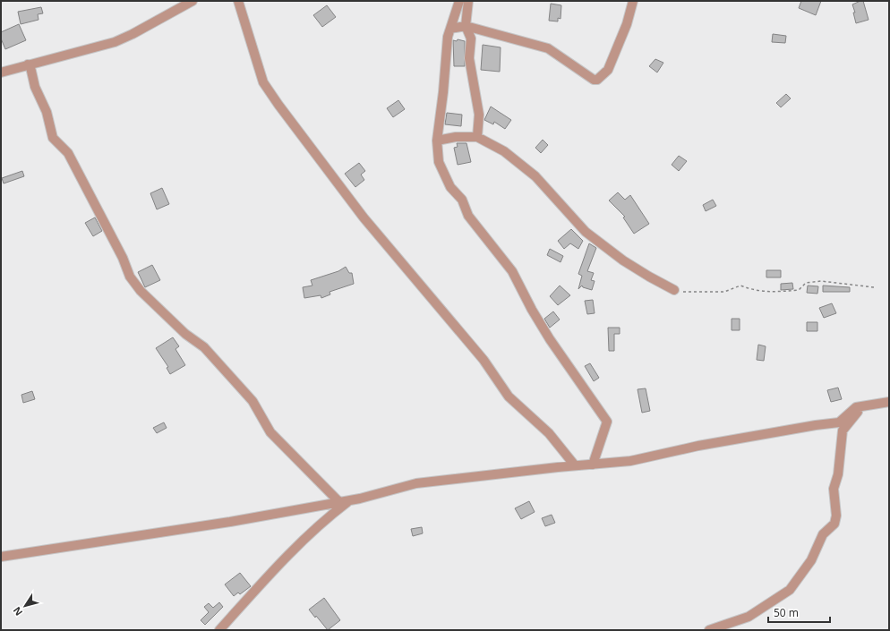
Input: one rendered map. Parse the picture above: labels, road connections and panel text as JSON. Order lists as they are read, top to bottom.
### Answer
{
  "scale_bar": "50 m",
  "north": "bottom left"
}
